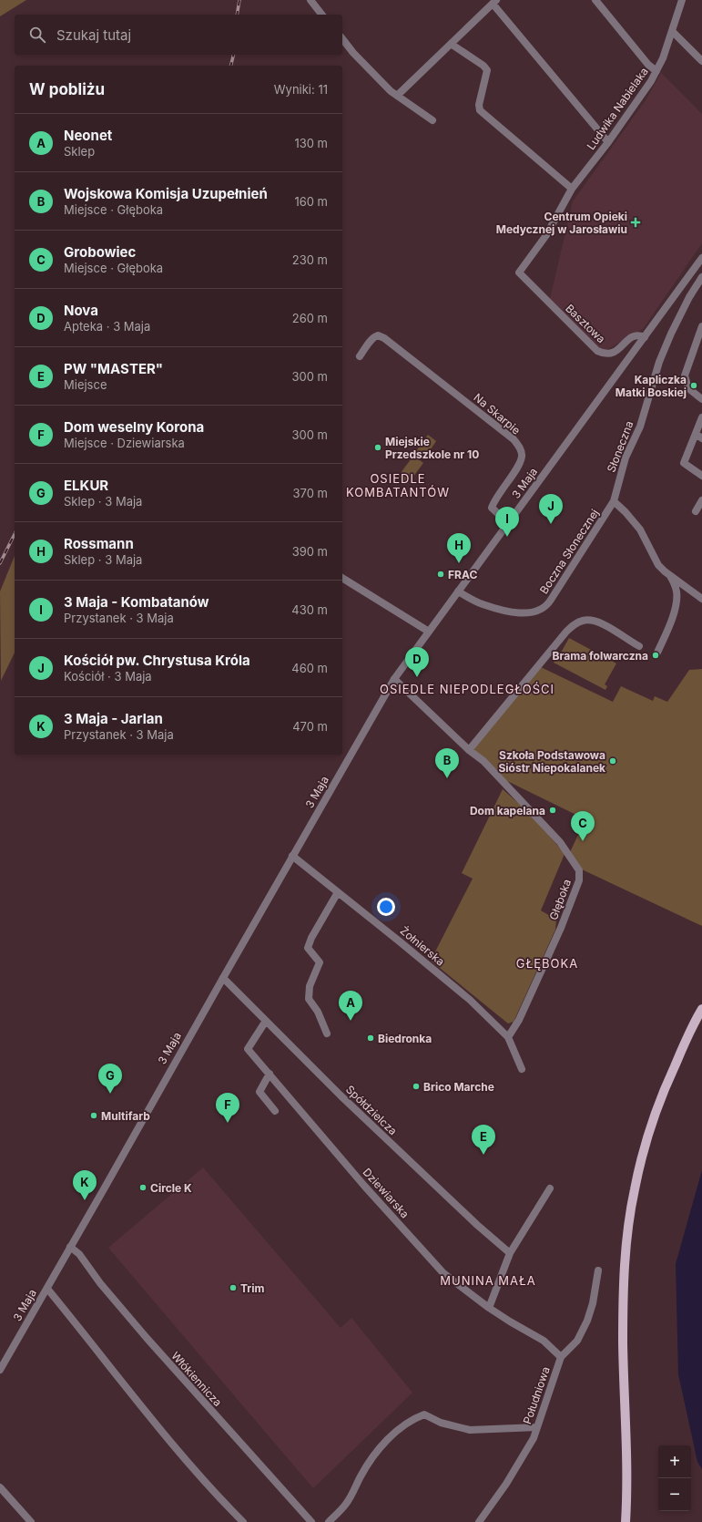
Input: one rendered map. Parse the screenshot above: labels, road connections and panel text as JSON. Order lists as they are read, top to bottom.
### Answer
{
  "streets": {
    "street": [
      "Ludwika Nabielaka",
      "Basztowa",
      "Na Skarpie",
      "Słoneczna",
      "3 Maja",
      "Boczna Słonecznej",
      "Głęboka",
      "Żołnierska",
      "Spółdzielcza",
      "Dziewiarska",
      "Włókiennicza",
      "Południowa"
    ]
  },
  "crossings": [
    ["Ludwika Nabielaka", "Basztowa"],
    ["Basztowa", "3 Maja"],
    ["Na Skarpie", "3 Maja"],
    ["Słoneczna", "Boczna Słonecznej"],
    ["3 Maja", "Boczna Słonecznej"],
    ["3 Maja", "Głęboka"],
    ["3 Maja", "Żołnierska"],
    ["3 Maja", "Spółdzielcza"],
    ["3 Maja", "Włókiennicza"],
    ["Głęboka", "Żołnierska"],
    ["Spółdzielcza", "Dziewiarska"],
    ["Dziewiarska", "Południowa"]
  ],
  "districts": [
    "OSIEDLE KOMBATANTÓW",
    "OSIEDLE NIEPODLEGŁOŚCI",
    "GŁĘBOKA",
    "MUNINA MAŁA"
  ],
  "places": {
    "health": ["Centrum Opieki Medycznej w Jarosławiu"],
    "other": [
      "Kapliczka Matki Boskiej",
      "Miejskie Przedszkole nr 10",
      "FRAC",
      "Brama folwarczna",
      "Szkoła Podstawowa Sióstr Niepokalanek",
      "Dom kapelana",
      "Biedronka",
      "Brico Marche",
      "Multifarb",
      "Circle K",
      "Trim"
    ]
  },
  "page": {
    "search": "Szukaj tutaj",
    "heading": ["W pobliżu", "Wyniki: 11"],
    "list": [
      {
        "mark": "A",
        "name": "Neonet",
        "note": "Sklep",
        "value": "130 m"
      },
      {
        "mark": "B",
        "name": "Wojskowa Komisja Uzupełnień",
        "note": "Miejsce · Głęboka",
        "value": "160 m"
      },
      {
        "mark": "C",
        "name": "Grobowiec",
        "note": "Miejsce · Głęboka",
        "value": "230 m"
      },
      {
        "mark": "D",
        "name": "Nova",
        "note": "Apteka · 3 Maja",
        "value": "260 m"
      },
      {
        "mark": "E",
        "name": "PW \"MASTER\"",
        "note": "Miejsce",
        "value": "300 m"
      },
      {
        "mark": "F",
        "name": "Dom weselny Korona",
        "note": "Miejsce · Dziewiarska",
        "value": "300 m"
      },
      {
        "mark": "G",
        "name": "ELKUR",
        "note": "Sklep · 3 Maja",
        "value": "370 m"
      },
      {
        "mark": "H",
        "name": "Rossmann",
        "note": "Sklep · 3 Maja",
        "value": "390 m"
      },
      {
        "mark": "I",
        "name": "3 Maja - Kombatanów",
        "note": "Przystanek · 3 Maja",
        "value": "430 m"
      },
      {
        "mark": "J",
        "name": "Kościół pw. Chrystusa Króla",
        "note": "Kościół · 3 Maja",
        "value": "460 m"
      },
      {
        "mark": "K",
        "name": "3 Maja - Jarlan",
        "note": "Przystanek · 3 Maja",
        "value": "470 m"
      }
    ],
    "pins": [
      "J",
      "I",
      "H",
      "D",
      "B",
      "C",
      "A",
      "G",
      "F",
      "E",
      "K"
    ],
    "map_buttons": ["+", "−"]
  }
}
